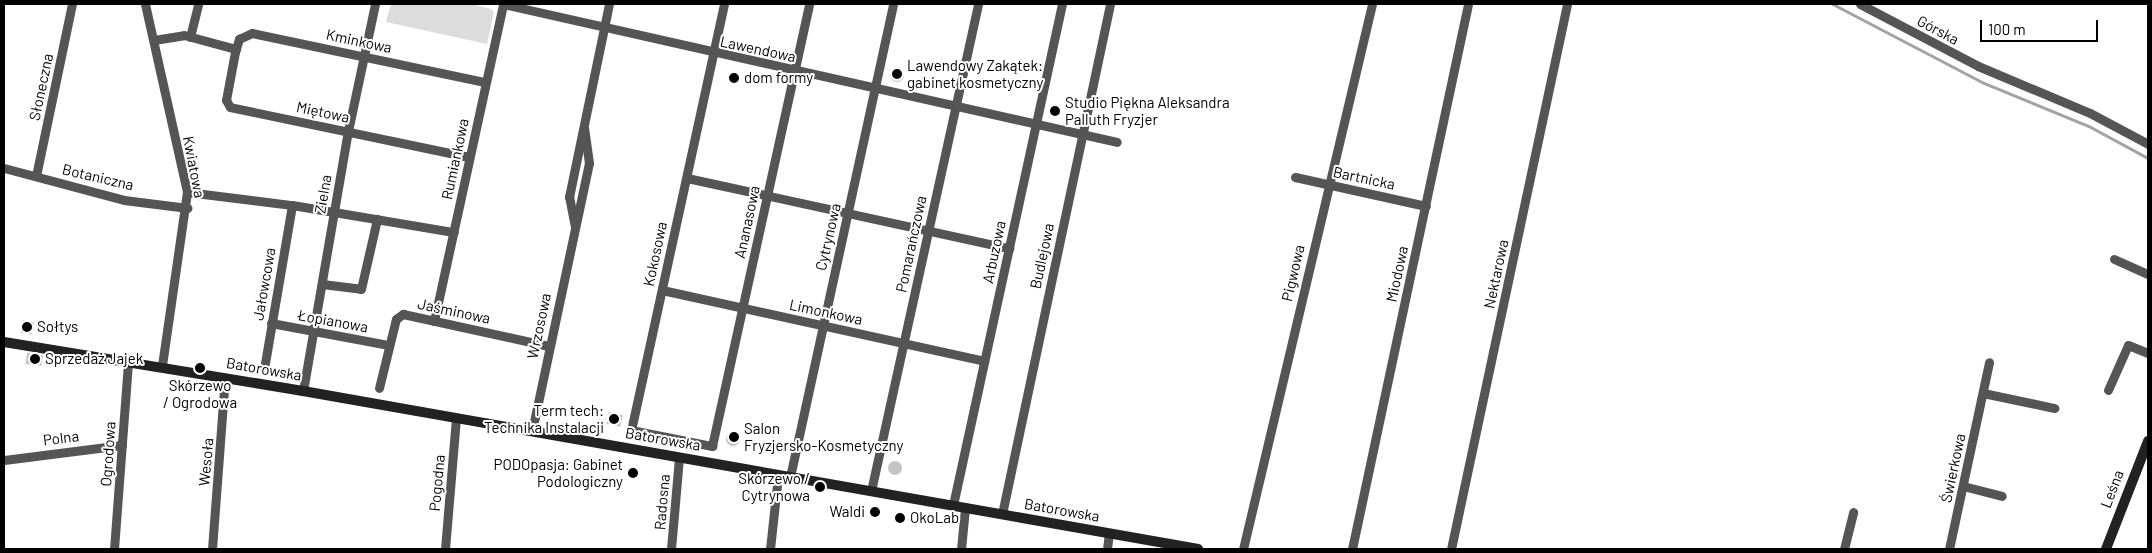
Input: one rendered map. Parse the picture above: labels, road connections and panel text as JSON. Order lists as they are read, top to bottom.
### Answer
{
  "streets": {
    "street": [
      "Górska",
      "Kminkowa",
      "Lawendowa",
      "Słoneczna",
      "Miętowa",
      "Rumiankowa",
      "Kwiatowa",
      "Botaniczna",
      "Bartnicka",
      "Zielna",
      "Ananasowa",
      "Cytrynowa",
      "Pomarańczowa",
      "Arbuzowa",
      "Kokosowa",
      "Budlejowa",
      "Pigwowa",
      "Miodowa",
      "Nektarowa",
      "Jałowcowa",
      "Jaśminowa",
      "Limonkowa",
      "Łopianowa",
      "Wrzosowa",
      "Batorowska",
      "Polna",
      "Ogrodowa",
      "Wesoła",
      "Świerkowa",
      "Pogodna",
      "Leśna",
      "Radosna"
    ]
  },
  "crossings": [
    ["Kminkowa", "Miętowa"],
    ["Kminkowa", "Rumiankowa"],
    ["Kminkowa", "Zielna"],
    ["Lawendowa", "Rumiankowa"],
    ["Lawendowa", "Ananasowa"],
    ["Lawendowa", "Cytrynowa"],
    ["Lawendowa", "Pomarańczowa"],
    ["Lawendowa", "Arbuzowa"],
    ["Lawendowa", "Kokosowa"],
    ["Lawendowa", "Budlejowa"],
    ["Lawendowa", "Wrzosowa"],
    ["Słoneczna", "Botaniczna"],
    ["Miętowa", "Rumiankowa"],
    ["Miętowa", "Zielna"],
    ["Rumiankowa", "Jaśminowa"],
    ["Kwiatowa", "Botaniczna"],
    ["Kwiatowa", "Batorowska"],
    ["Bartnicka", "Pigwowa"],
    ["Bartnicka", "Miodowa"],
    ["Zielna", "Łopianowa"],
    ["Zielna", "Batorowska"],
    ["Ananasowa", "Kokosowa"],
    ["Ananasowa", "Limonkowa"],
    ["Cytrynowa", "Limonkowa"],
    ["Cytrynowa", "Batorowska"],
    ["Pomarańczowa", "Limonkowa"],
    ["Pomarańczowa", "Batorowska"],
    ["Arbuzowa", "Limonkowa"],
    ["Arbuzowa", "Batorowska"],
    ["Kokosowa", "Limonkowa"],
    ["Budlejowa", "Batorowska"],
    ["Jałowcowa", "Łopianowa"],
    ["Jaśminowa", "Łopianowa"],
    ["Jaśminowa", "Wrzosowa"],
    ["Wrzosowa", "Batorowska"],
    ["Batorowska", "Ogrodowa"],
    ["Batorowska", "Wesoła"],
    ["Batorowska", "Pogodna"],
    ["Batorowska", "Radosna"],
    ["Polna", "Ogrodowa"]
  ],
  "places": [
    "Lawendowy Zakątek: gabinet kosmetyczny",
    "dom formy",
    "Studio Piękna Aleksandra Palluth Fryzjer",
    "Sołtys",
    "Sprzedaż Jajek",
    "Skórzewo / Ogrodowa",
    "Term tech: Technika Instalacji",
    "Salon Fryzjersko-Kosmetyczny",
    "PODOpasja: Gabinet Podologiczny",
    "Skórzewo / Cytrynowa",
    "Waldi",
    "OkoLab"
  ],
  "scale_bar": "100 m"
}
